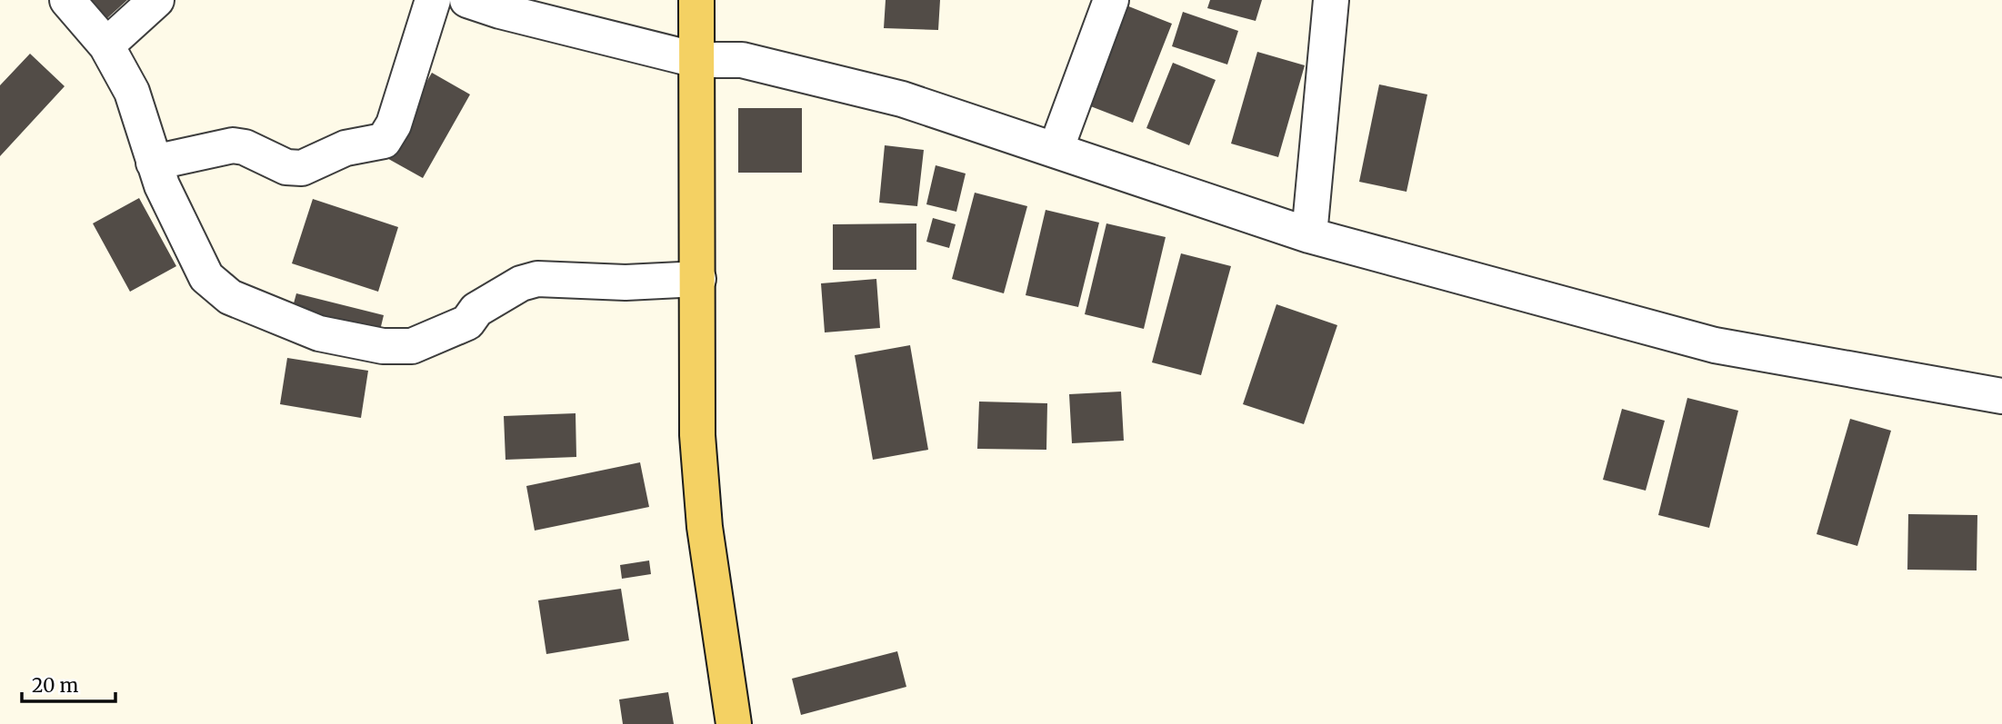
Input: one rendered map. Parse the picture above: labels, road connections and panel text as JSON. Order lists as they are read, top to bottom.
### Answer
{
  "scale_bar": "20 m"
}
